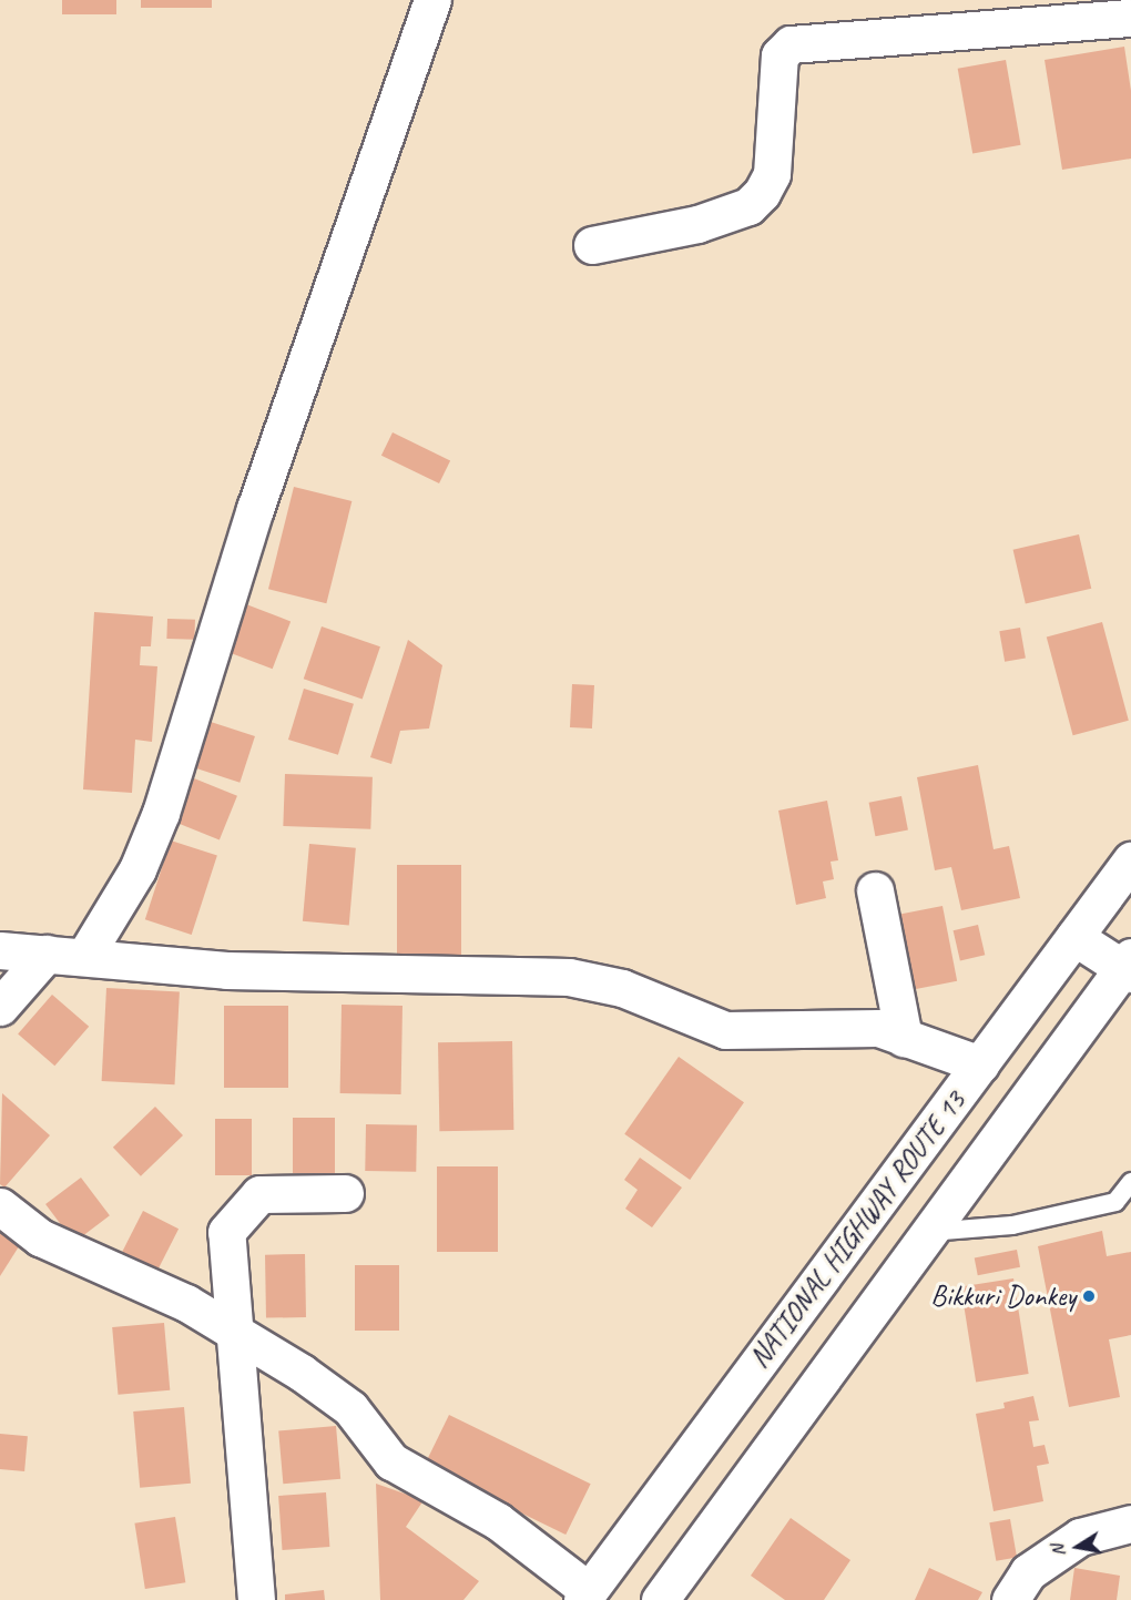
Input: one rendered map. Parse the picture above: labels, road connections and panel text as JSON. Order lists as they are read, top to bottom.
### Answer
{
  "streets": {
    "main road": ["NATIONAL HIGHWAY ROUTE 13"]
  },
  "places": ["Bikkuri Donkey"],
  "north": "left"
}
